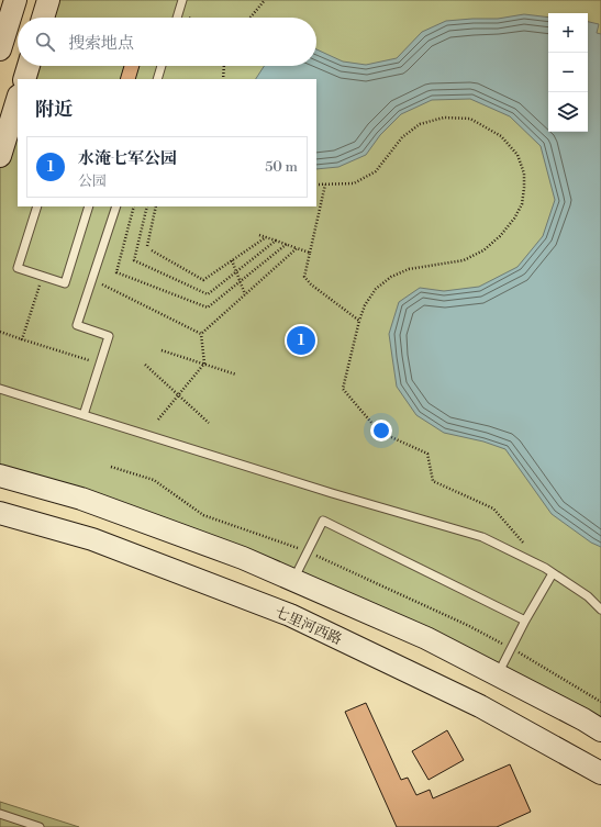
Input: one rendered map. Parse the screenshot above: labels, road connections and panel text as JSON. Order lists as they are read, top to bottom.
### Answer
{
  "streets": {
    "street": ["七里河西路"]
  },
  "page": {
    "map_buttons": ["+", "−"],
    "search": "搜索地点",
    "heading": "附近",
    "list": [
      {
        "mark": "1",
        "name": "水淹七军公园",
        "note": "公园",
        "value": "50 m"
      }
    ],
    "pins": "1"
  }
}
